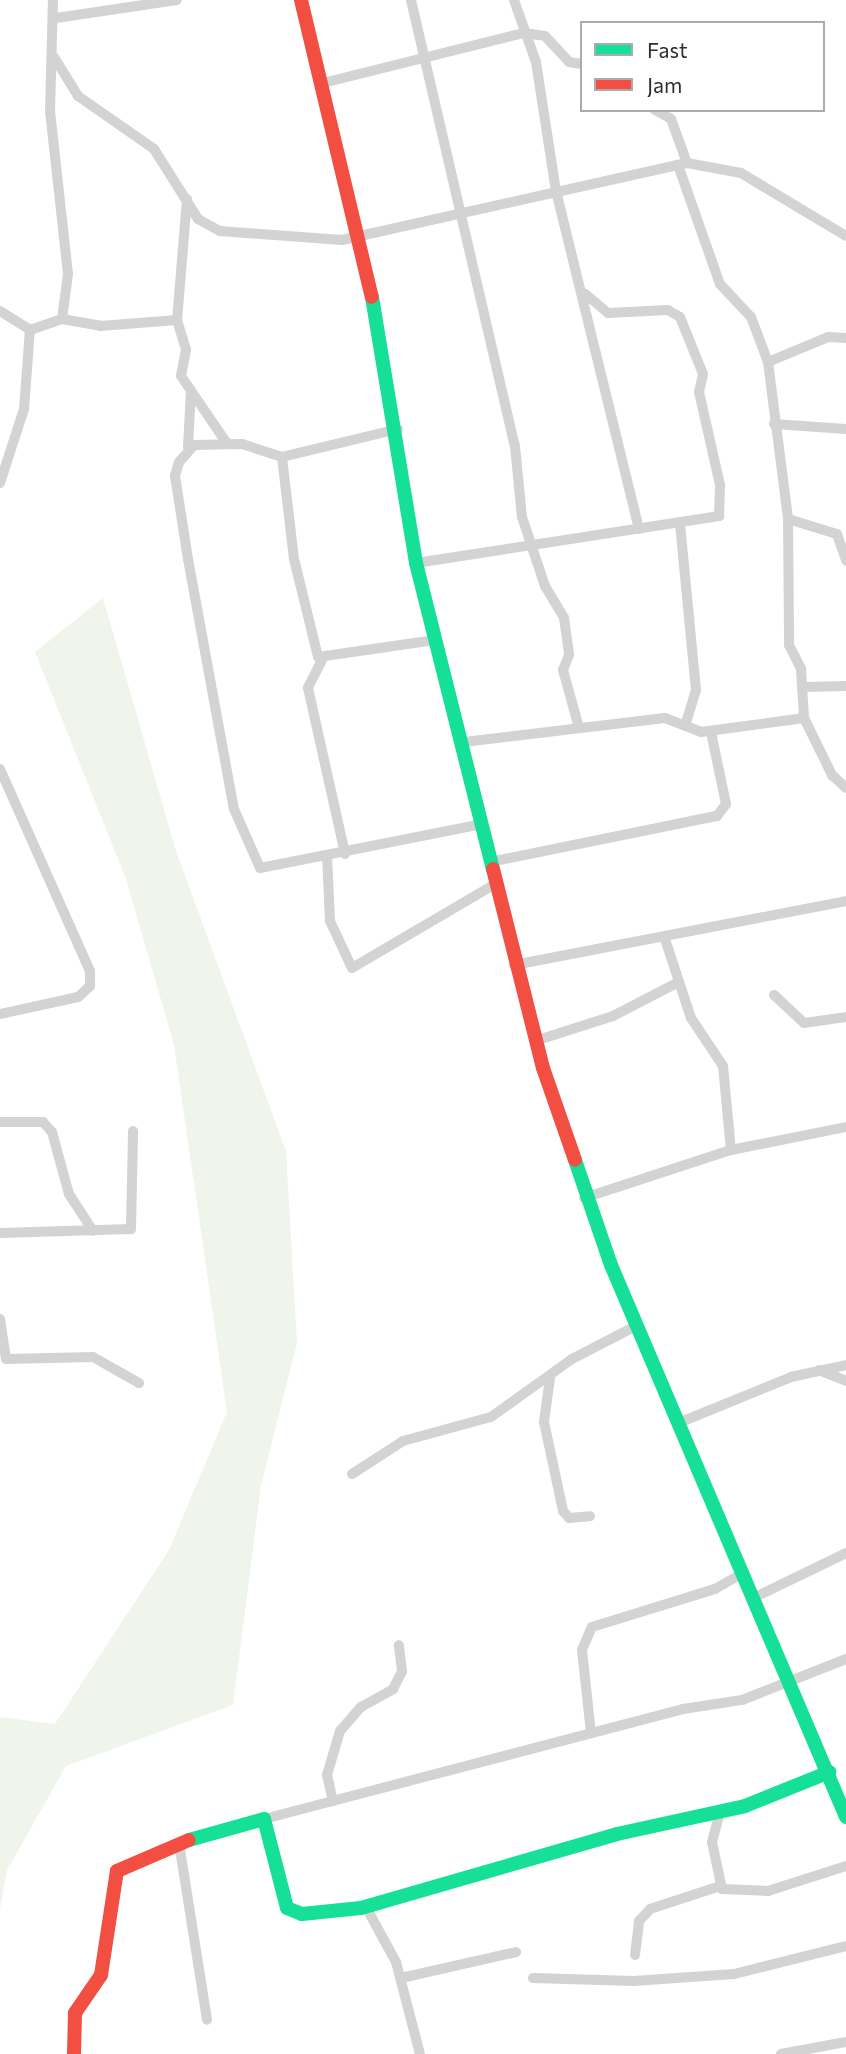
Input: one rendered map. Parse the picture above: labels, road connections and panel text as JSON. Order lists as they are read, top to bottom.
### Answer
{
  "legend": ["Fast", "Jam"]
}
